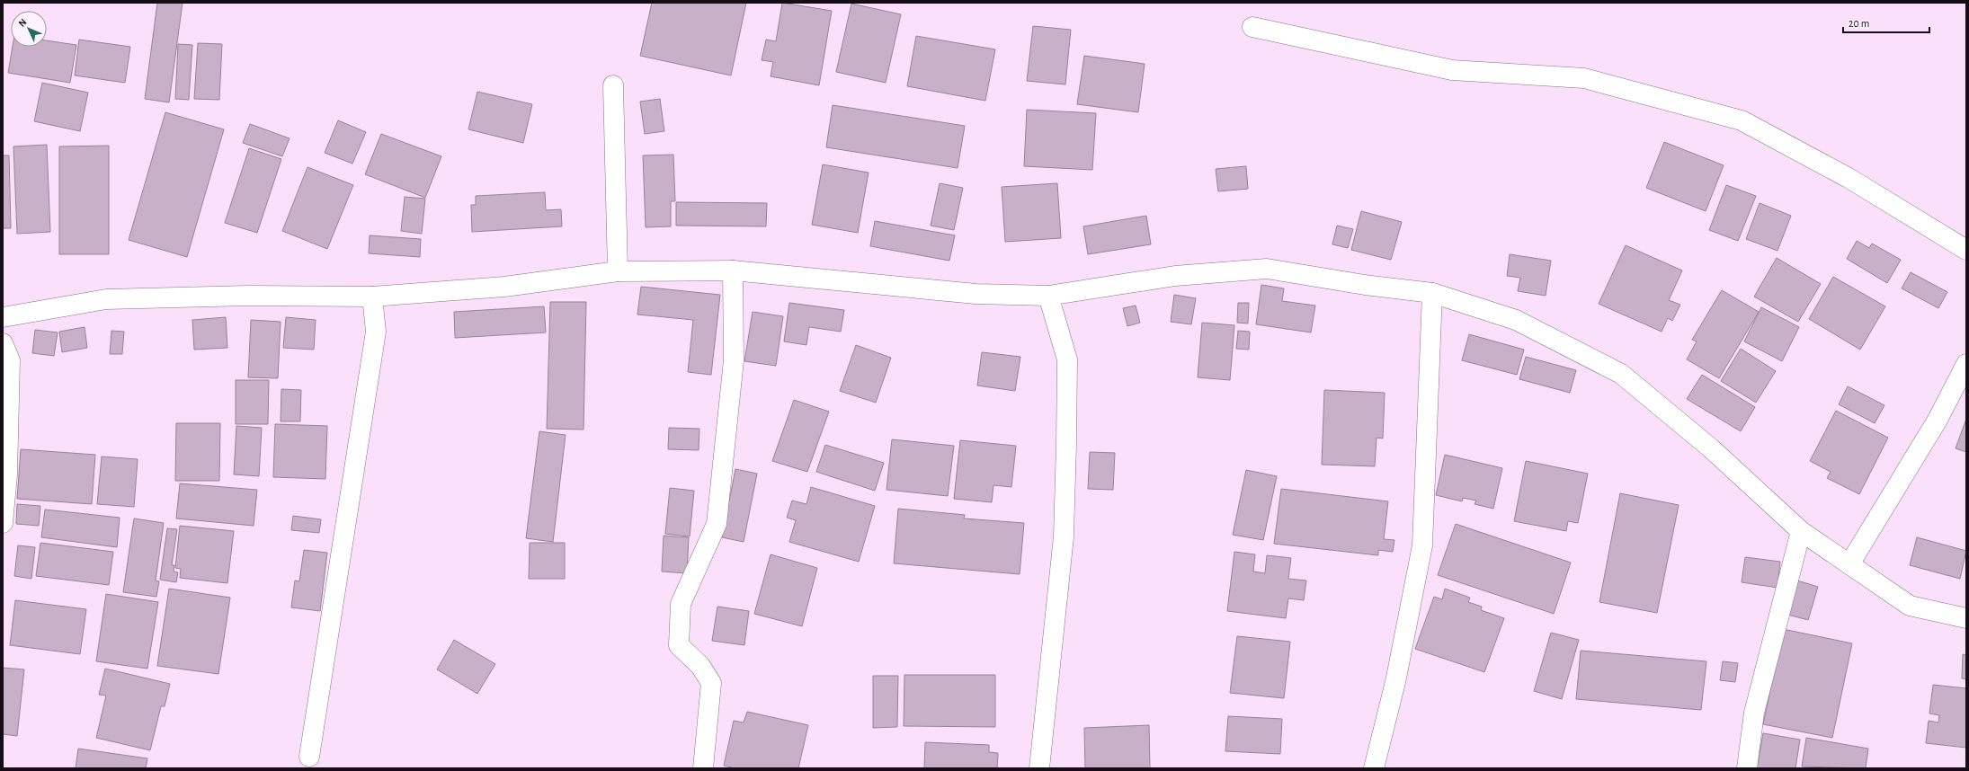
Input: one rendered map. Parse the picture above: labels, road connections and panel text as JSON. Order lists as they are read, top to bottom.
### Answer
{
  "scale_bar": "20 m",
  "north": "top left"
}
